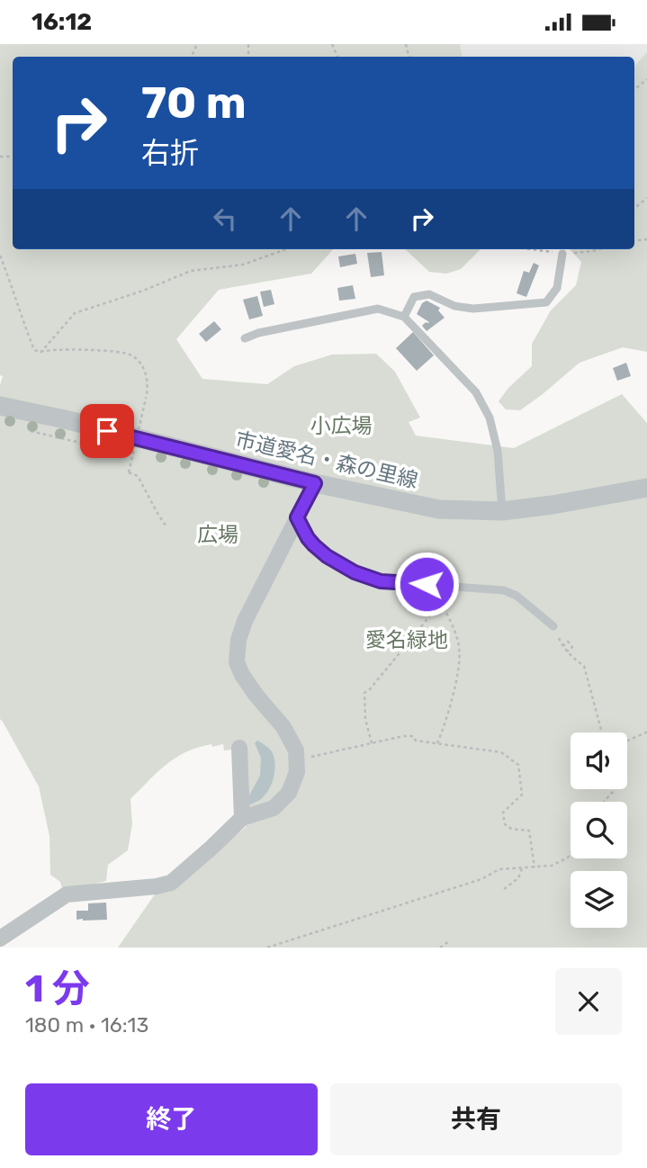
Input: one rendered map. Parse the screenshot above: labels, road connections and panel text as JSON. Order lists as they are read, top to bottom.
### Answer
{
  "streets": {
    "street": ["市道愛名・森の里線"]
  },
  "parks": ["小広場", "広場", "愛名緑地"],
  "page": {
    "status": "16:12",
    "turn": ["70 m", "右折"],
    "heading": ["1 分", "180 m · 16:13"],
    "buttons": ["終了", "共有"]
  }
}
